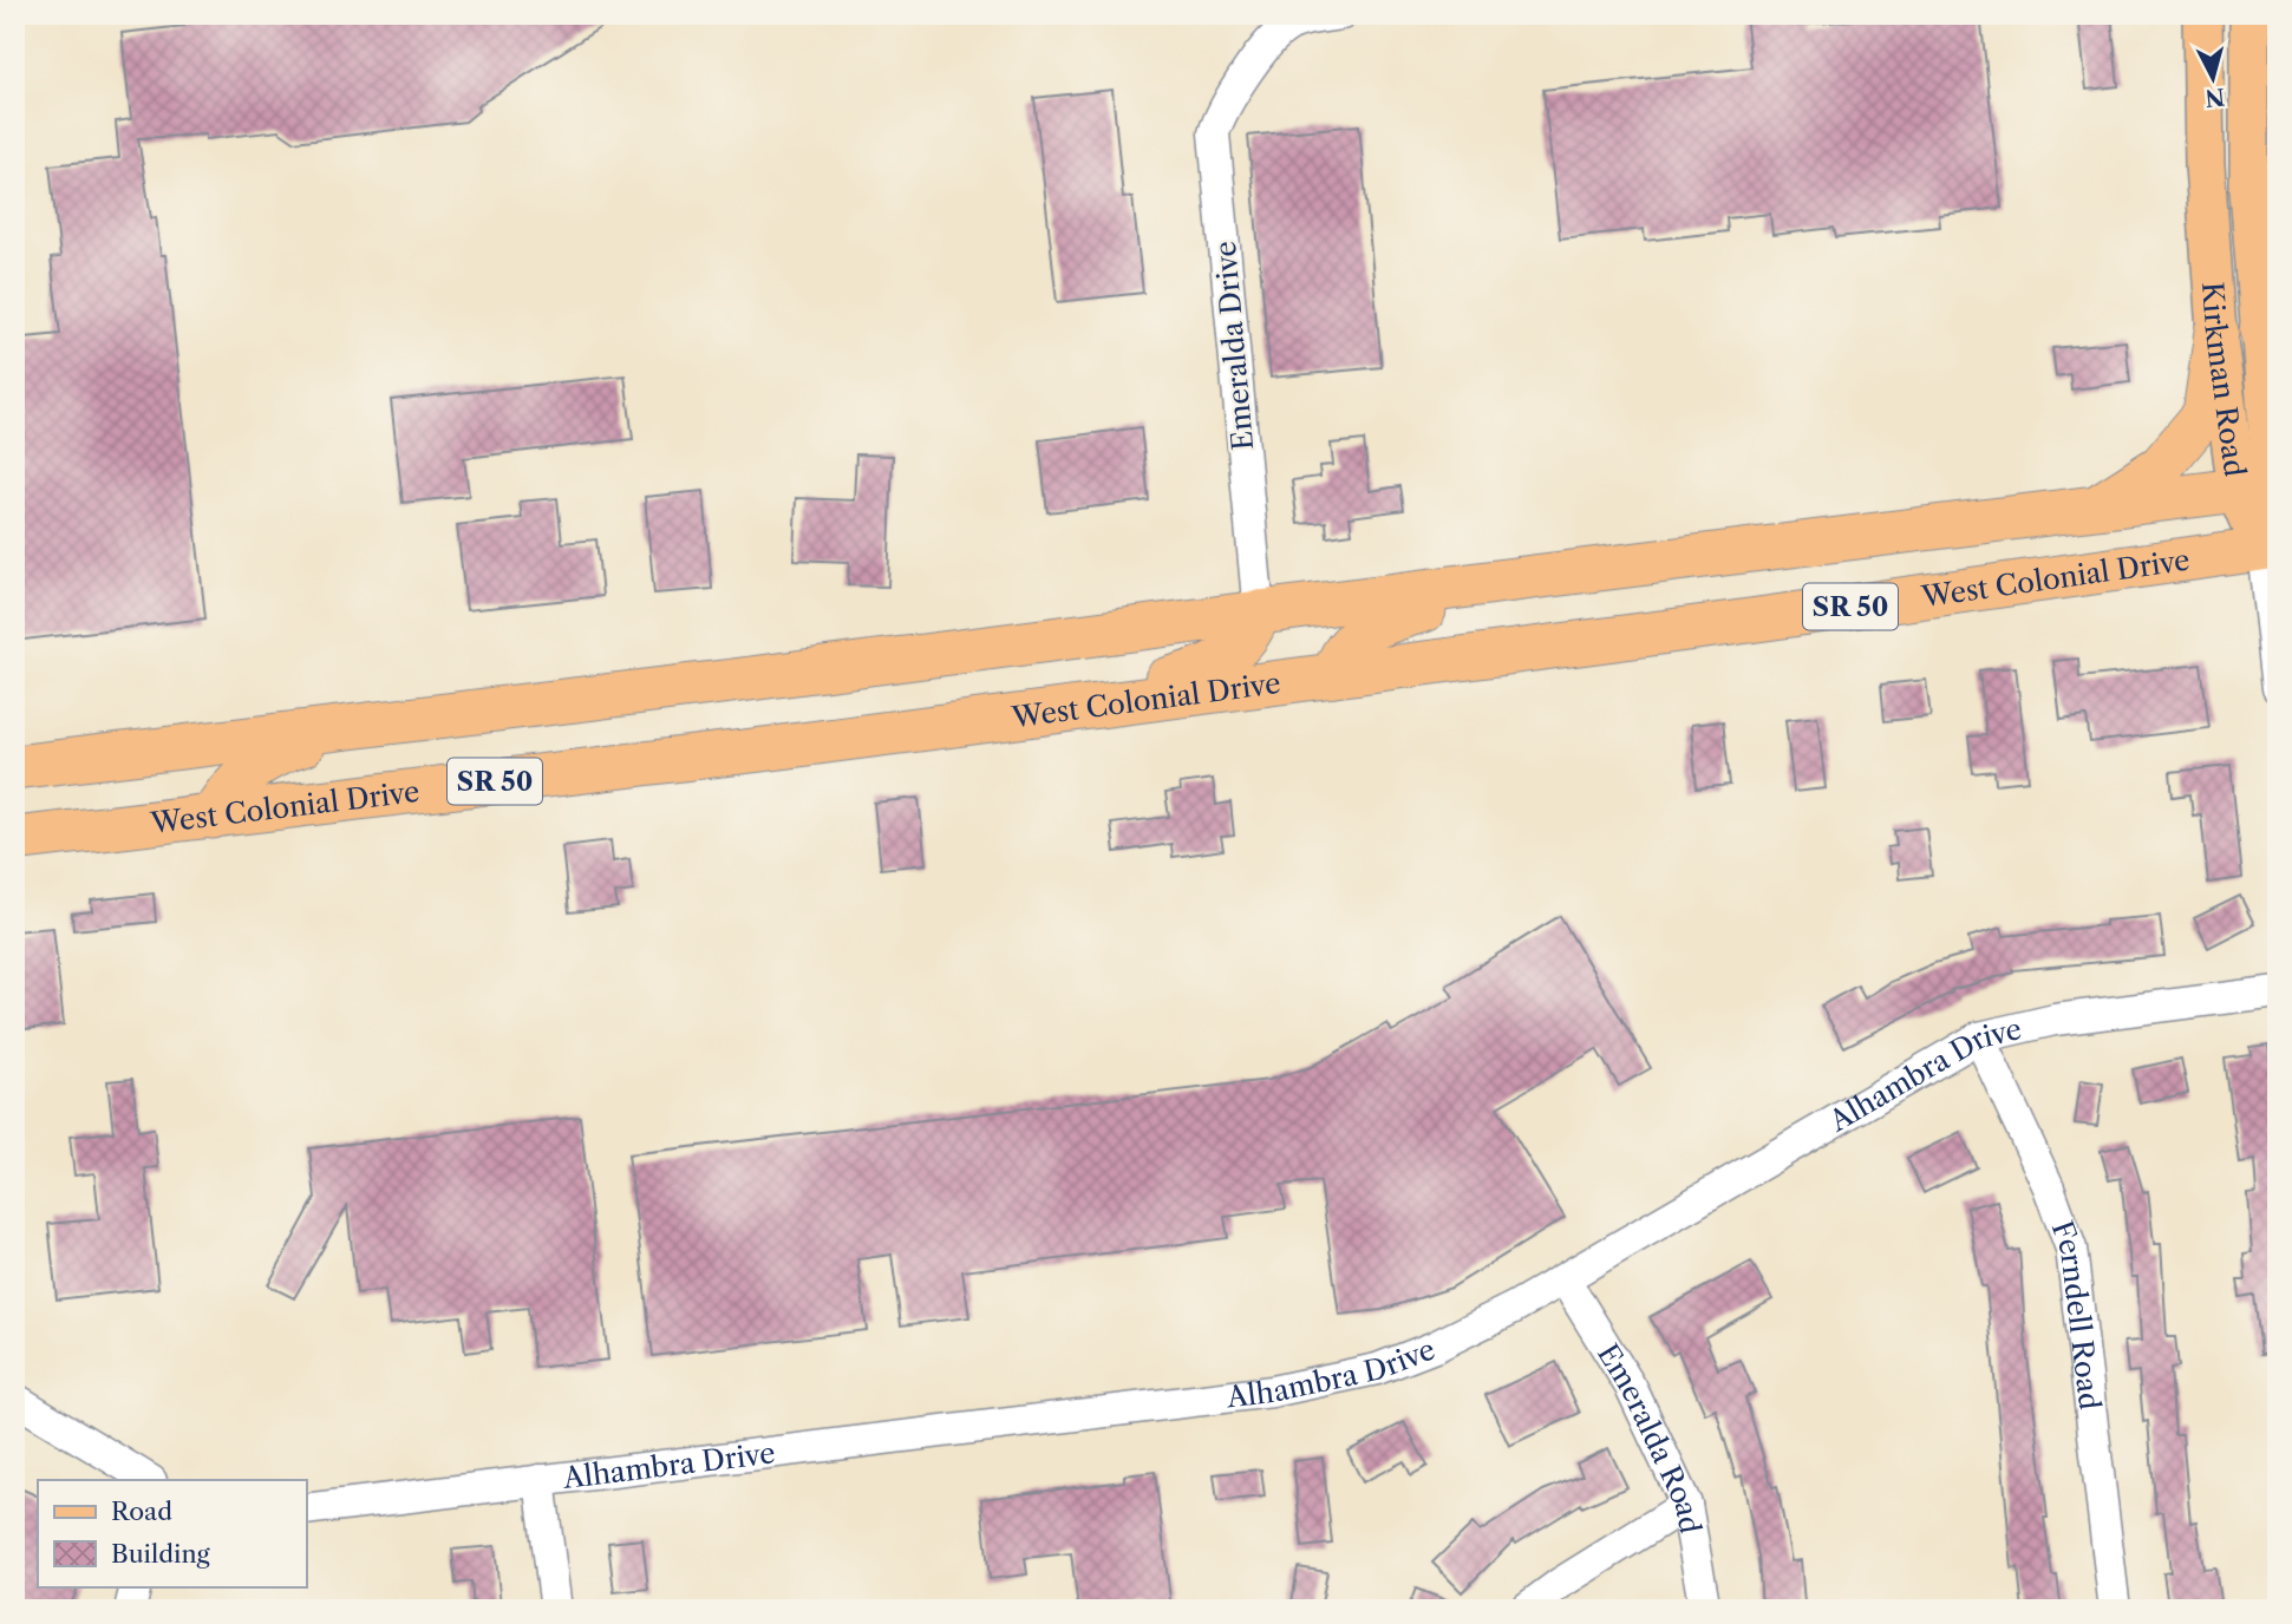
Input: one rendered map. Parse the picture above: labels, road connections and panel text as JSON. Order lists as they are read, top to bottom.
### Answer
{
  "streets": {
    "highway": ["West Colonial Drive", "SR 50"],
    "main road": ["Kirkman Road"],
    "street": [
      "Emeralda Drive",
      "Alhambra Drive",
      "Ferndell Road",
      "Emeralda Road"
    ]
  },
  "crossings": [
    ["Emeralda Drive", "West Colonial Drive"],
    ["Kirkman Road", "West Colonial Drive"],
    ["Alhambra Drive", "Ferndell Road"],
    ["Alhambra Drive", "Emeralda Road"]
  ],
  "legend": ["Road", "Building"],
  "north": "bottom"
}
